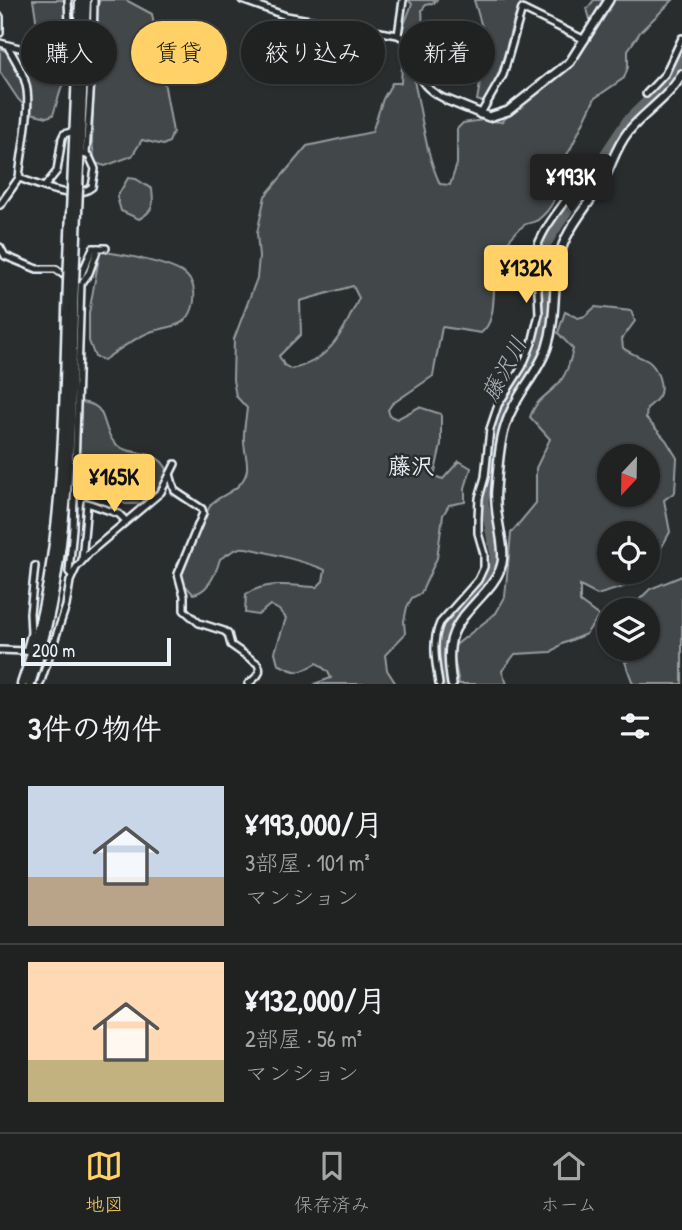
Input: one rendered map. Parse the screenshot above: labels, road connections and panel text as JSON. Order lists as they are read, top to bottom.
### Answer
{
  "districts": ["藤沢"],
  "water": ["藤沢川"],
  "scale_bar": "200 m",
  "north": "bottom",
  "page": {
    "chip": [
      "購入",
      "賃貸",
      "絞り込み",
      "新着"
    ],
    "price": ["¥193K", "¥132K", "¥165K"],
    "scale": "200 m",
    "heading": "3件の物件",
    "list": [
      {
        "name": "¥193,000/月",
        "note": "3部屋 · 101 m² · マンション"
      },
      {
        "name": "¥132,000/月",
        "note": "2部屋 · 56 m² · マンション"
      }
    ],
    "tabs": ["地図", "保存済み", "ホーム"]
  }
}
